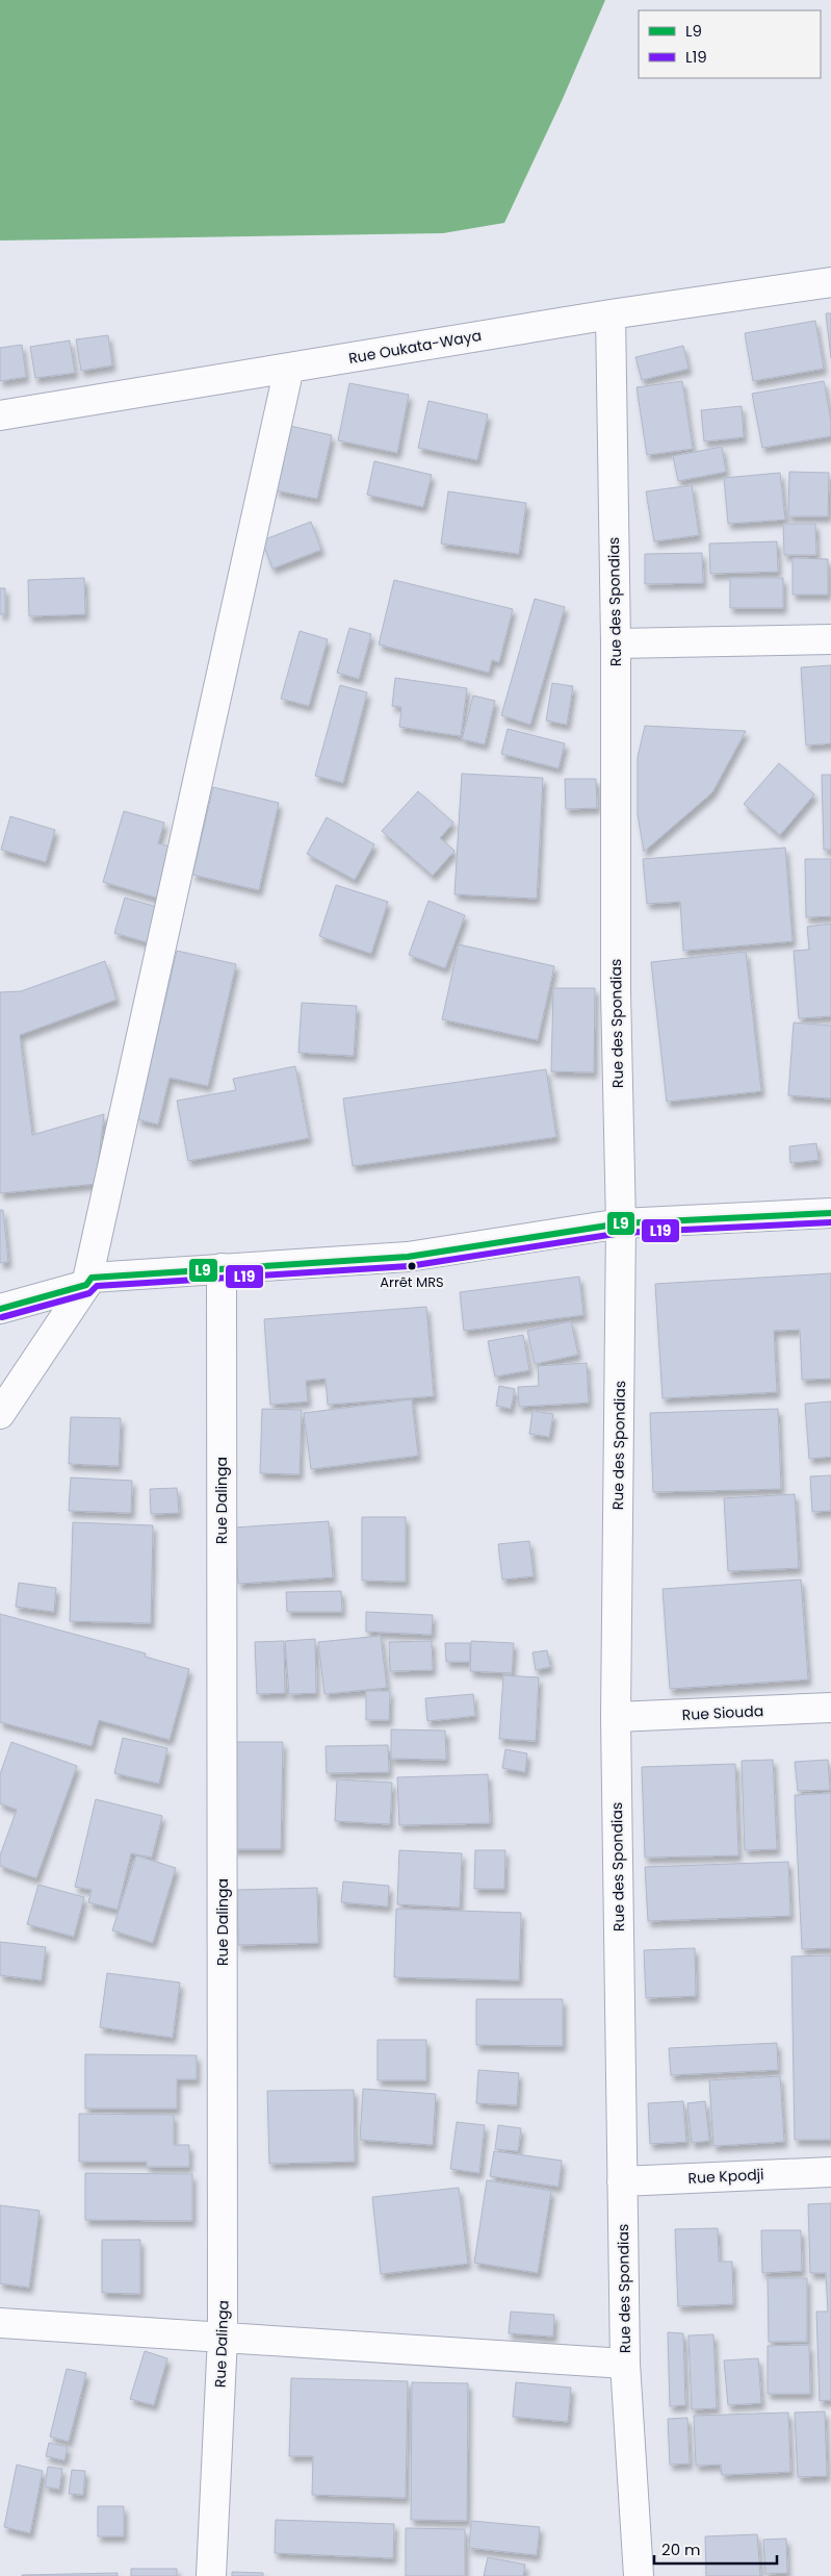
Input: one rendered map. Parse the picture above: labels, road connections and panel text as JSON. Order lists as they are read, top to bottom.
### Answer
{
  "streets": {
    "street": [
      "Rue Oukata-Waya",
      "Rue des Spondias",
      "Rue Dalinga",
      "Rue Siouda",
      "Rue Kpodji"
    ]
  },
  "crossings": [
    ["Rue Oukata-Waya", "Rue des Spondias"],
    ["Rue des Spondias", "Rue Siouda"],
    ["Rue des Spondias", "Rue Kpodji"]
  ],
  "places": ["Arrêt MRS"],
  "lines": ["transit line L9", "transit line L19"],
  "legend": ["L9", "L19"],
  "scale_bar": "20 m"
}
